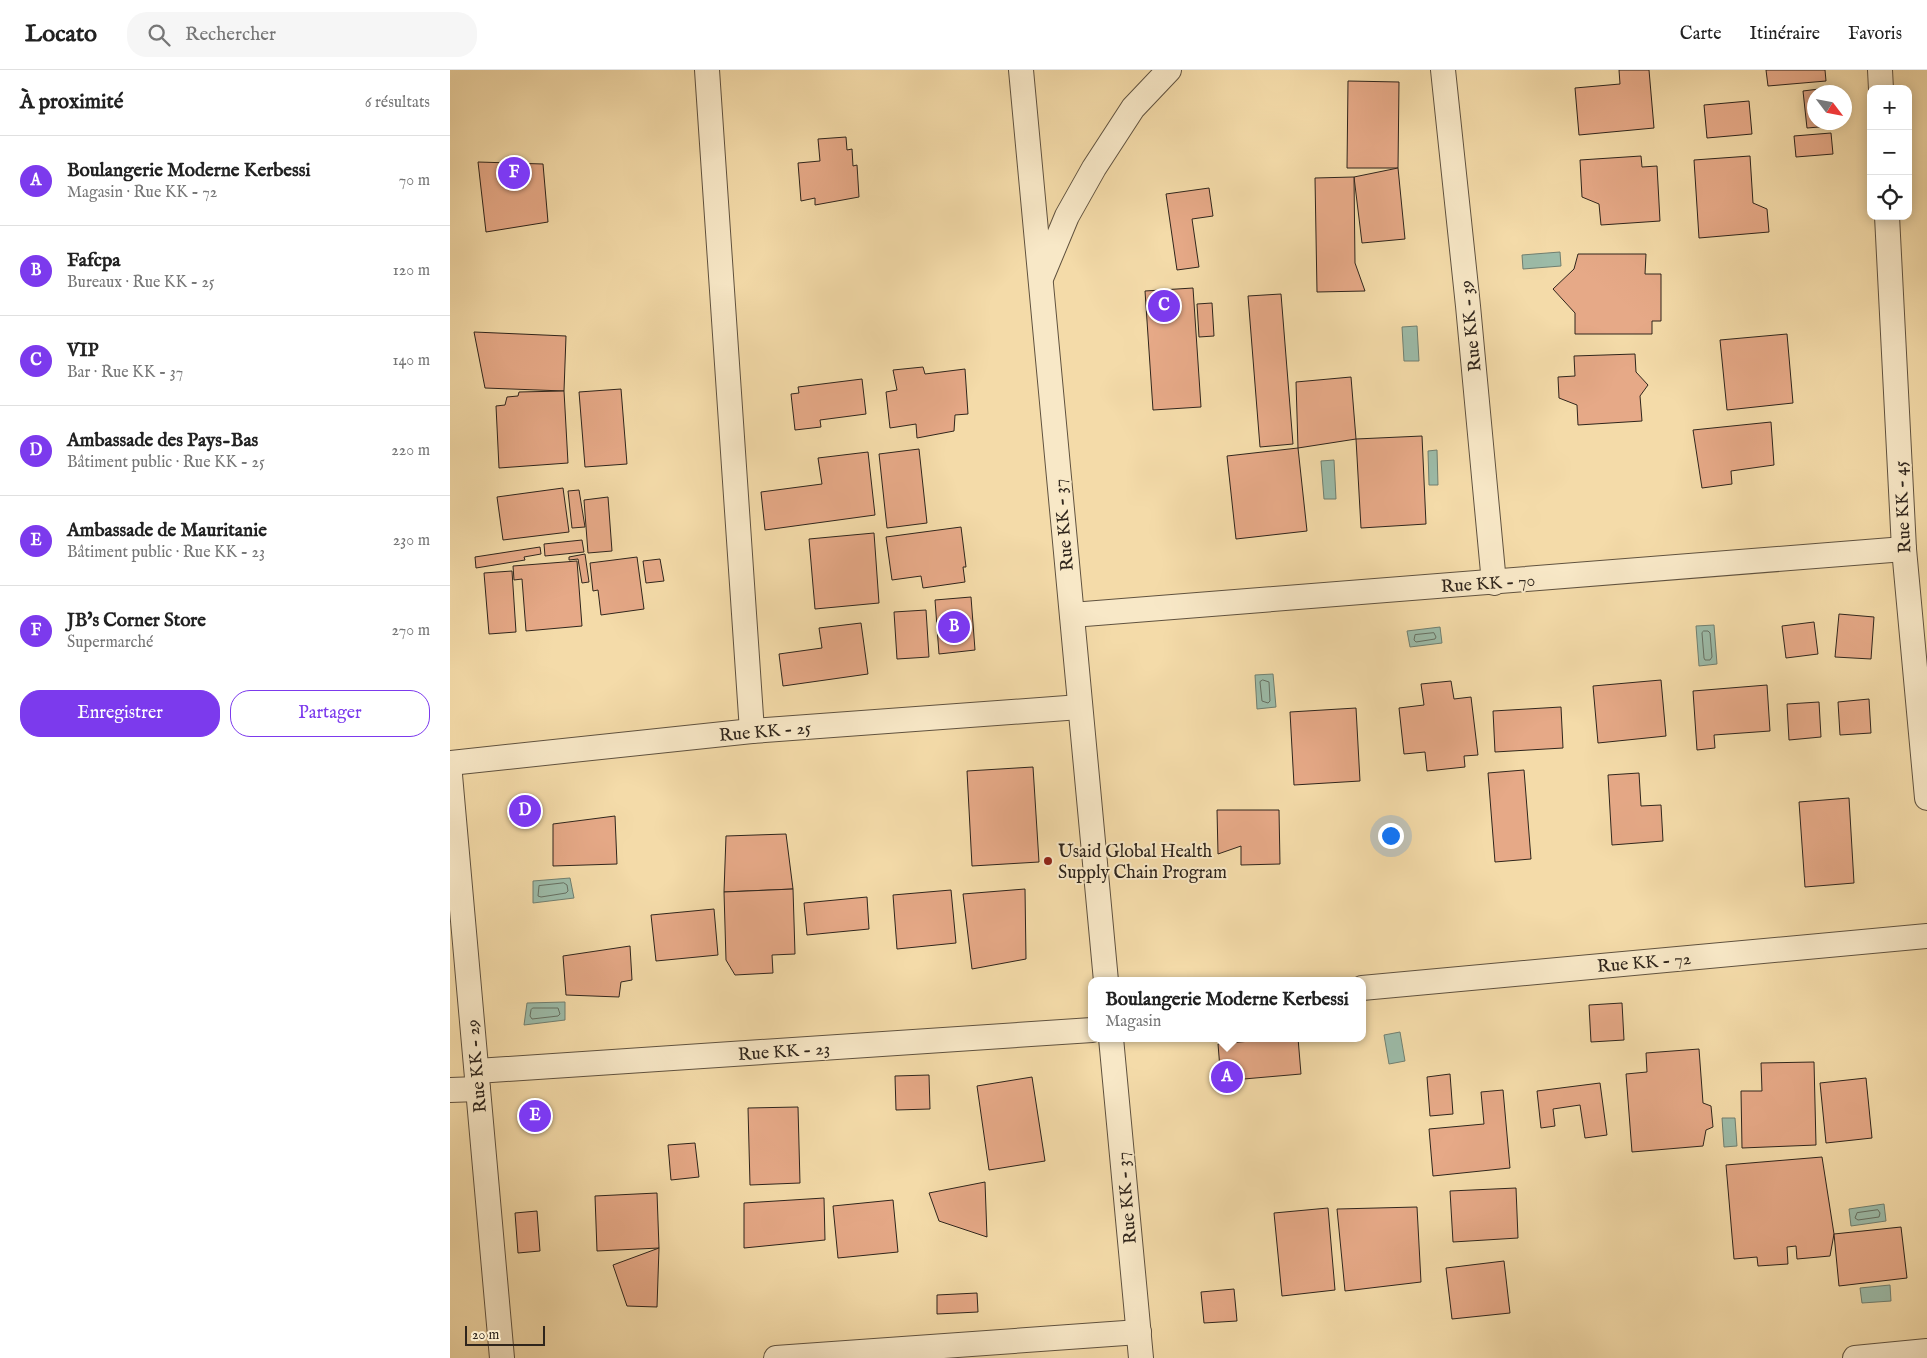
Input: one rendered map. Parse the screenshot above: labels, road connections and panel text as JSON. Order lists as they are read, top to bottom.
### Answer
{
  "streets": {
    "street": [
      "Rue KK - 39",
      "Rue KK - 45",
      "Rue KK - 37",
      "Rue KK - 70",
      "Rue KK - 25",
      "Rue KK - 72",
      "Rue KK - 23",
      "Rue KK - 29"
    ]
  },
  "crossings": [
    ["Rue KK - 39", "Rue KK - 70"],
    ["Rue KK - 45", "Rue KK - 70"],
    ["Rue KK - 37", "Rue KK - 70"],
    ["Rue KK - 37", "Rue KK - 25"],
    ["Rue KK - 23", "Rue KK - 29"]
  ],
  "places": ["Usaid Global Health Supply Chain Program"],
  "scale_bar": "20 m",
  "north": "bottom right",
  "page": {
    "header": "Locato",
    "search": "Rechercher",
    "nav": ["Carte", "Itinéraire", "Favoris"],
    "heading": ["À proximité", "6 résultats"],
    "map_buttons": ["+", "−"],
    "list": [
      {
        "mark": "A",
        "name": "Boulangerie Moderne Kerbessi",
        "note": "Magasin · Rue KK - 72",
        "value": "70 m"
      },
      {
        "mark": "B",
        "name": "Fafcpa",
        "note": "Bureaux · Rue KK - 25",
        "value": "120 m"
      },
      {
        "mark": "C",
        "name": "VIP",
        "note": "Bar · Rue KK - 37",
        "value": "140 m"
      },
      {
        "mark": "D",
        "name": "Ambassade des Pays-Bas",
        "note": "Bâtiment public · Rue KK - 25",
        "value": "220 m"
      },
      {
        "mark": "E",
        "name": "Ambassade de Mauritanie",
        "note": "Bâtiment public · Rue KK - 23",
        "value": "230 m"
      },
      {
        "mark": "F",
        "name": "JB's Corner Store",
        "note": "Supermarché",
        "value": "270 m"
      }
    ],
    "pins": [
      "F",
      "C",
      "B",
      "D",
      "A",
      "E"
    ],
    "buttons": ["Enregistrer", "Partager"],
    "popup": ["Boulangerie Moderne Kerbessi", "Magasin"],
    "scale": "20 m"
  }
}
